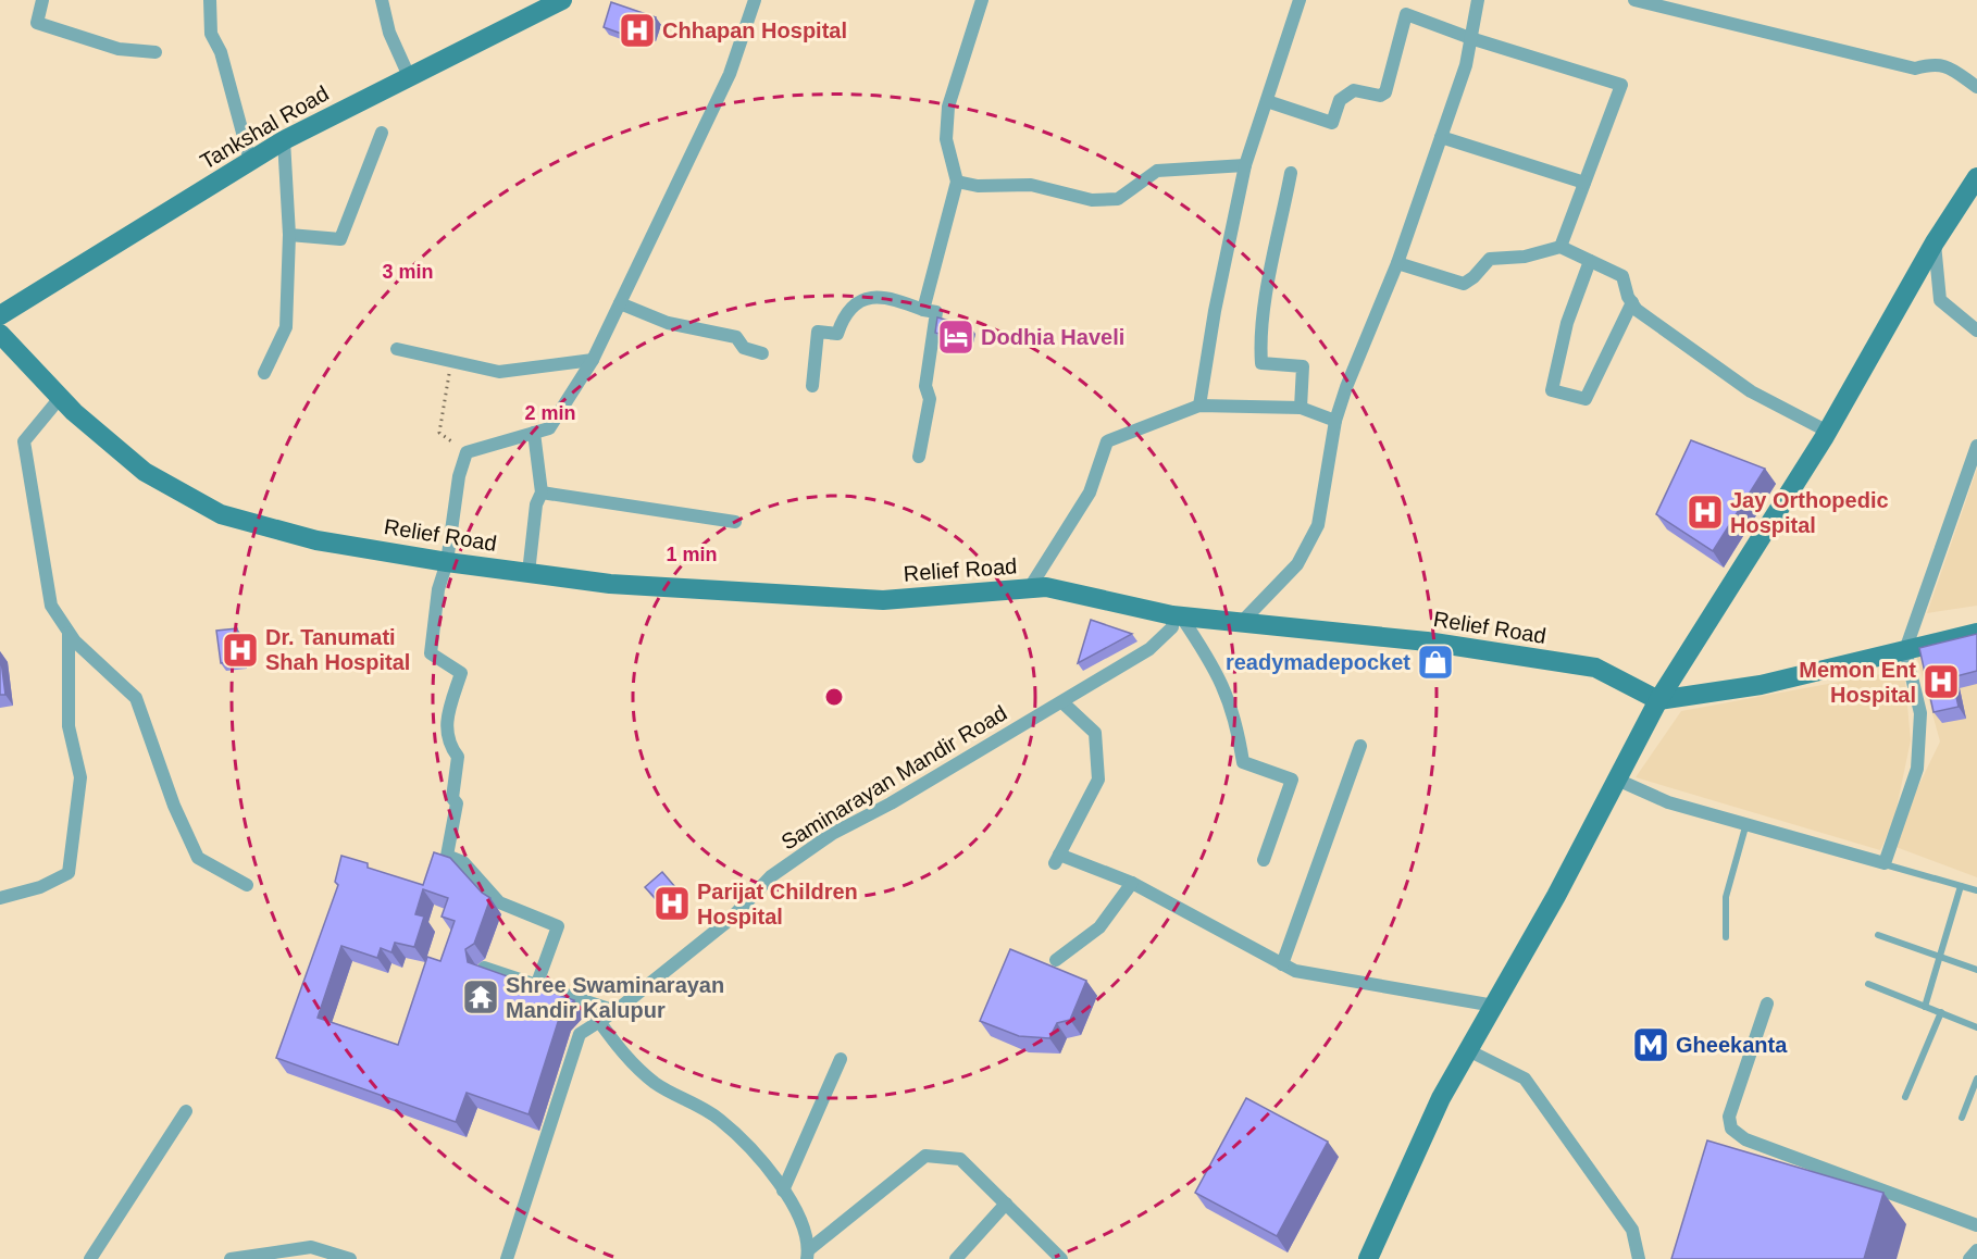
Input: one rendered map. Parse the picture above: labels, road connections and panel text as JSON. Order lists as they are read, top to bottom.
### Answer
{
  "streets": {
    "main road": ["Tankshal Road", "Relief Road"],
    "street": ["Saminarayan Mandir Road"]
  },
  "crossings": [
    ["Relief Road", "Saminarayan Mandir Road"]
  ],
  "places": {
    "hospital": [
      "Chhapan Hospital",
      "Jay Orthopedic Hospital",
      "Dr. Tanumati Shah Hospital",
      "Memon Ent Hospital",
      "Parijat Children Hospital"
    ],
    "hotel": ["Dodhia Haveli"],
    "shop": ["readymadepocket"],
    "temple": ["Shree Swaminarayan Mandir Kalupur"],
    "metro station": ["Gheekanta"]
  },
  "rings": ["3 min", "2 min", "1 min"]
}
